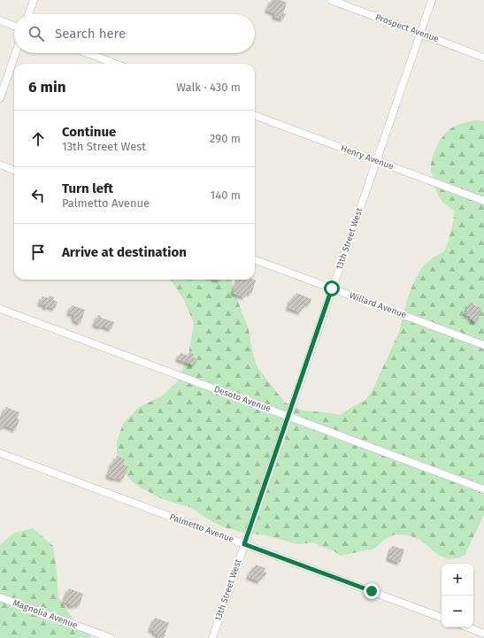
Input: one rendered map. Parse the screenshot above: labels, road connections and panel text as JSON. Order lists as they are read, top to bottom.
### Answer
{
  "streets": {
    "street": [
      "Prospect Avenue",
      "Henry Avenue",
      "13th Street West",
      "Willard Avenue",
      "Desoto Avenue",
      "Palmetto Avenue",
      "Magnolia Avenue"
    ]
  },
  "crossings": [
    ["Prospect Avenue", "13th Street West"],
    ["Henry Avenue", "13th Street West"],
    ["13th Street West", "Willard Avenue"],
    ["13th Street West", "Desoto Avenue"],
    ["13th Street West", "Palmetto Avenue"]
  ],
  "page": {
    "search": "Search here",
    "heading": ["6 min", "Walk · 430 m"],
    "list": [
      ["Continue", "13th Street West", "290 m"],
      ["Turn left", "Palmetto Avenue", "140 m"],
      "Arrive at destination"
    ],
    "map_buttons": ["+", "−"]
  }
}
